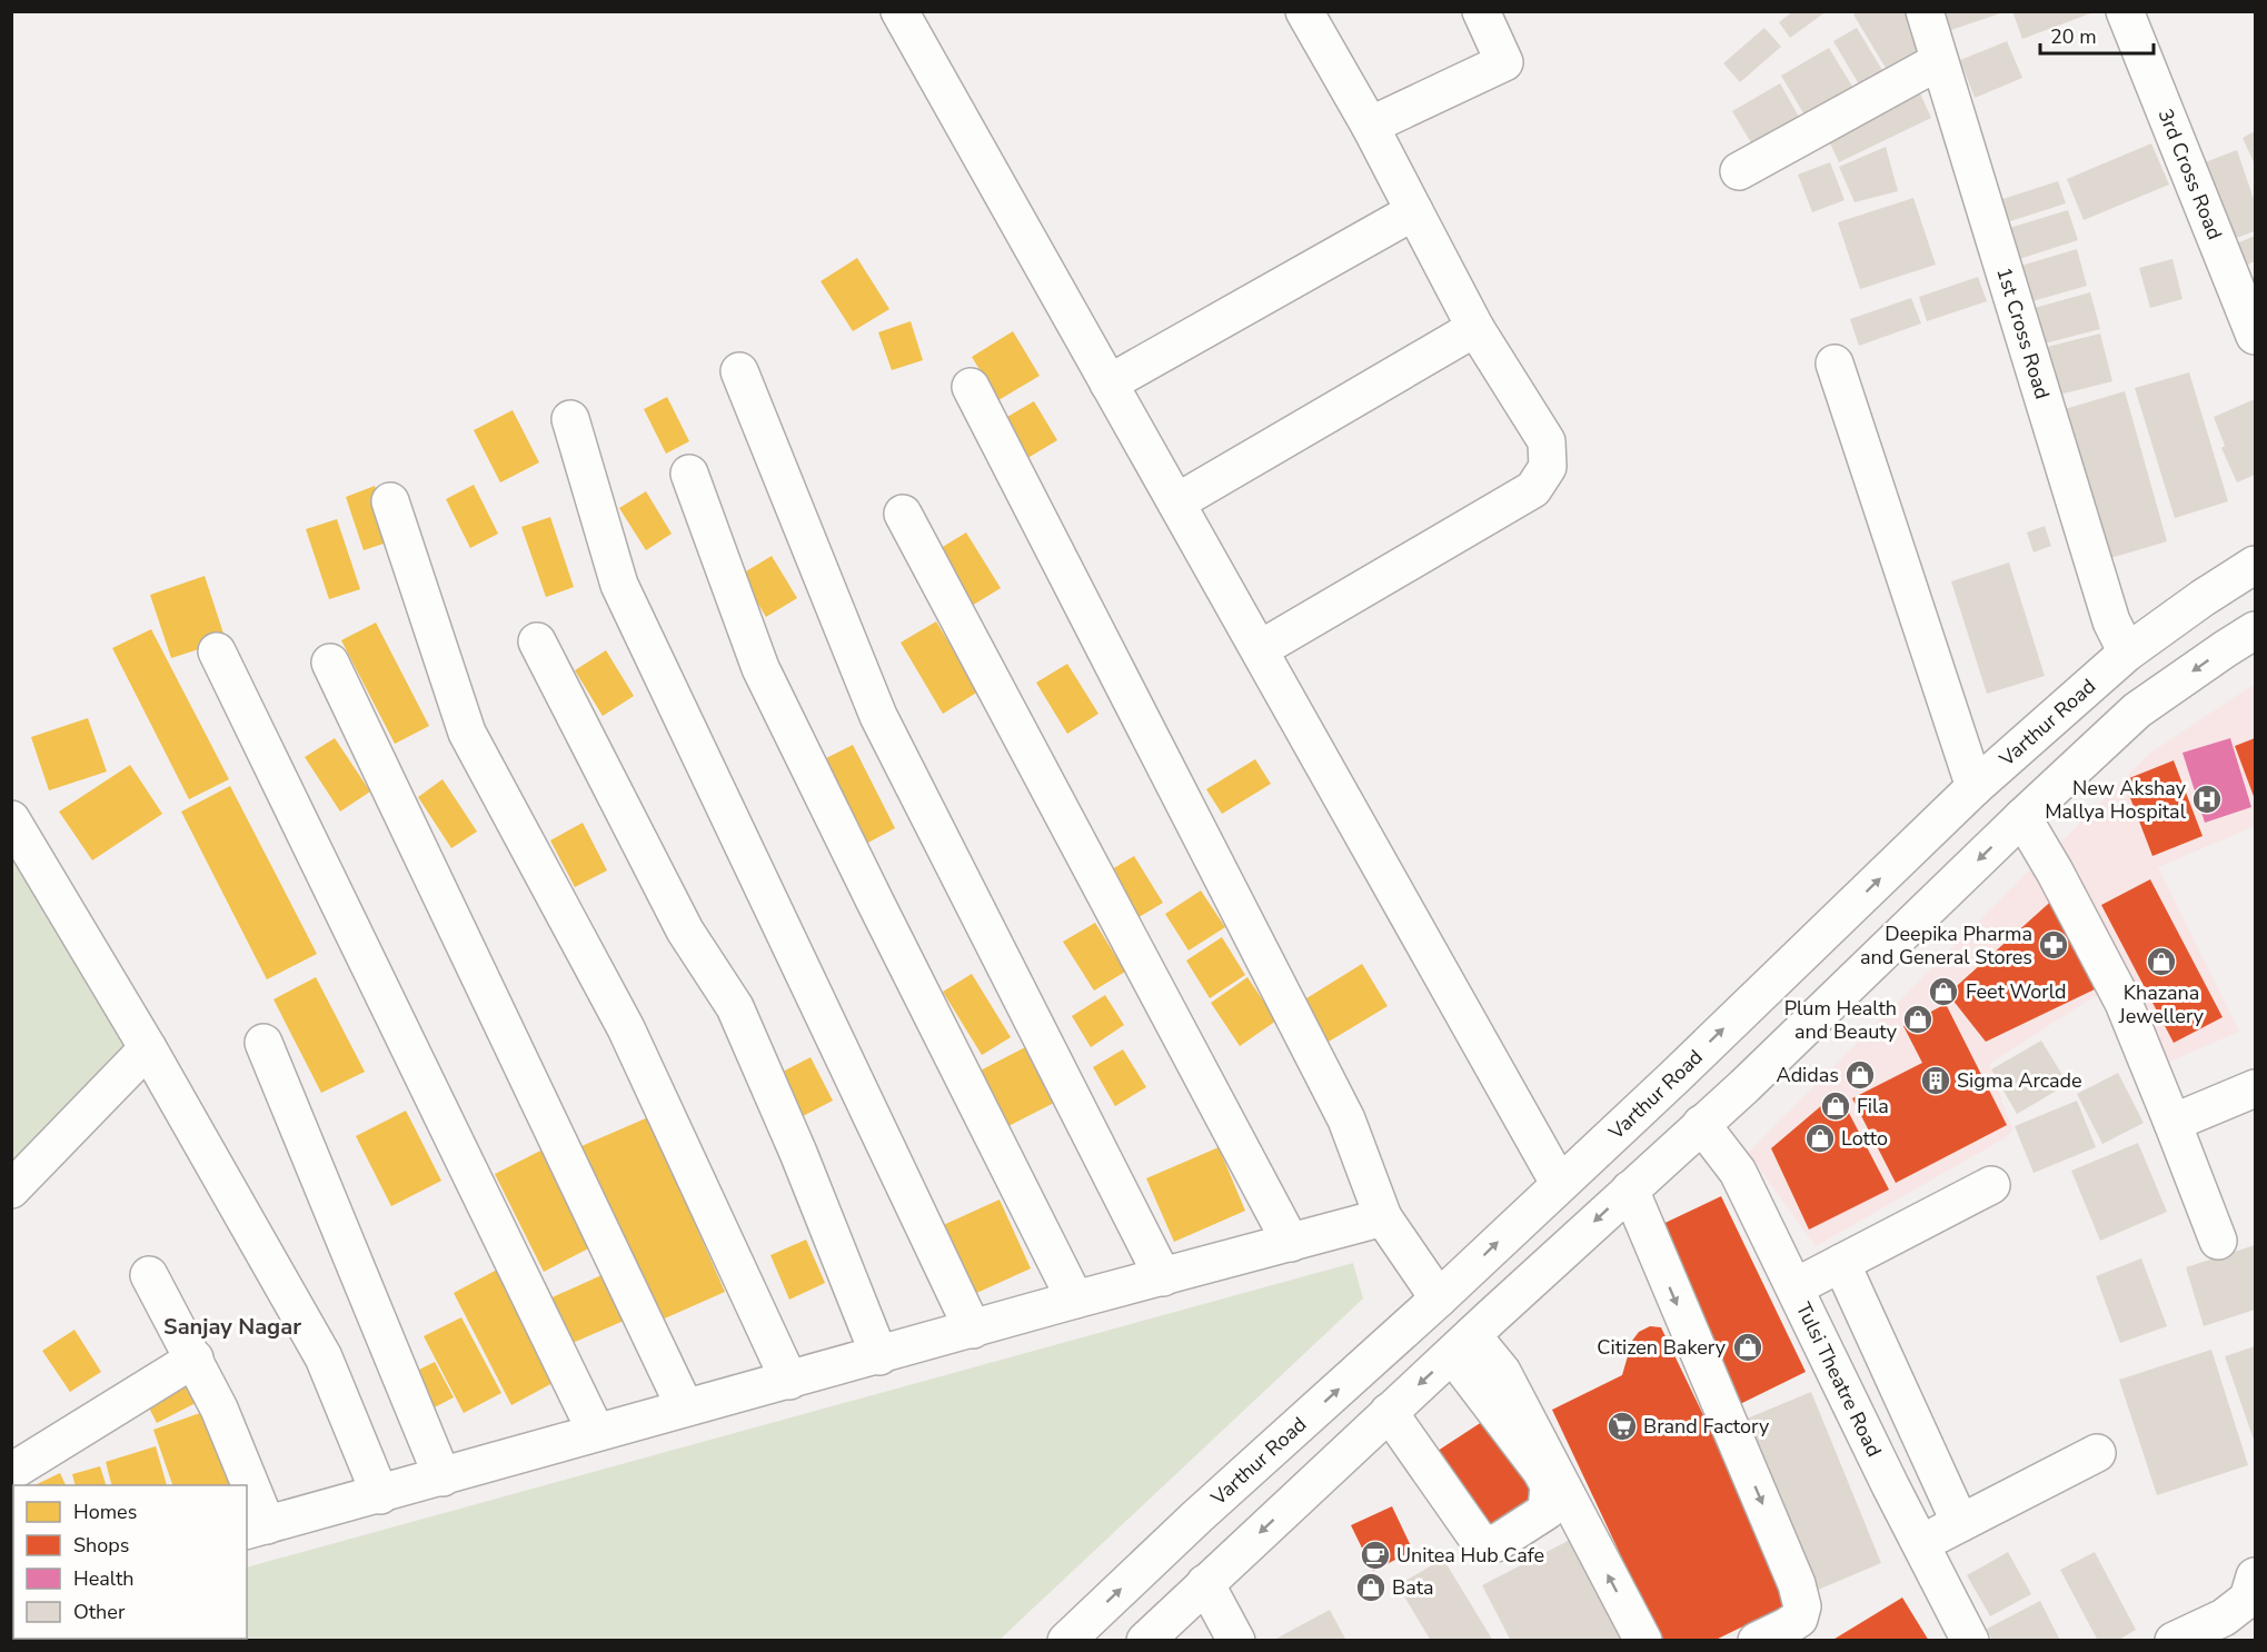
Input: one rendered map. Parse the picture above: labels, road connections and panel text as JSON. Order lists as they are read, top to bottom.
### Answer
{
  "streets": {
    "street": [
      "3rd Cross Road",
      "1st Cross Road",
      "Varthur Road",
      "Tulsi Theatre Road"
    ]
  },
  "crossings": [
    ["1st Cross Road", "Varthur Road"]
  ],
  "districts": ["Sanjay Nagar"],
  "places": {
    "hospital": ["New Akshay Mallya Hospital"],
    "pharmacy": ["Deepika Pharma and General Stores"],
    "shop": [
      "Khazana Jewellery",
      "Feet World",
      "Plum Health and Beauty",
      "Adidas",
      "Fila",
      "Lotto",
      "Citizen Bakery",
      "Bata"
    ],
    "building": ["Sigma Arcade"],
    "supermarket": ["Brand Factory"],
    "cafe": ["Unitea Hub Cafe"]
  },
  "legend": [
    "Homes",
    "Shops",
    "Health",
    "Other"
  ],
  "scale_bar": "20 m"
}
